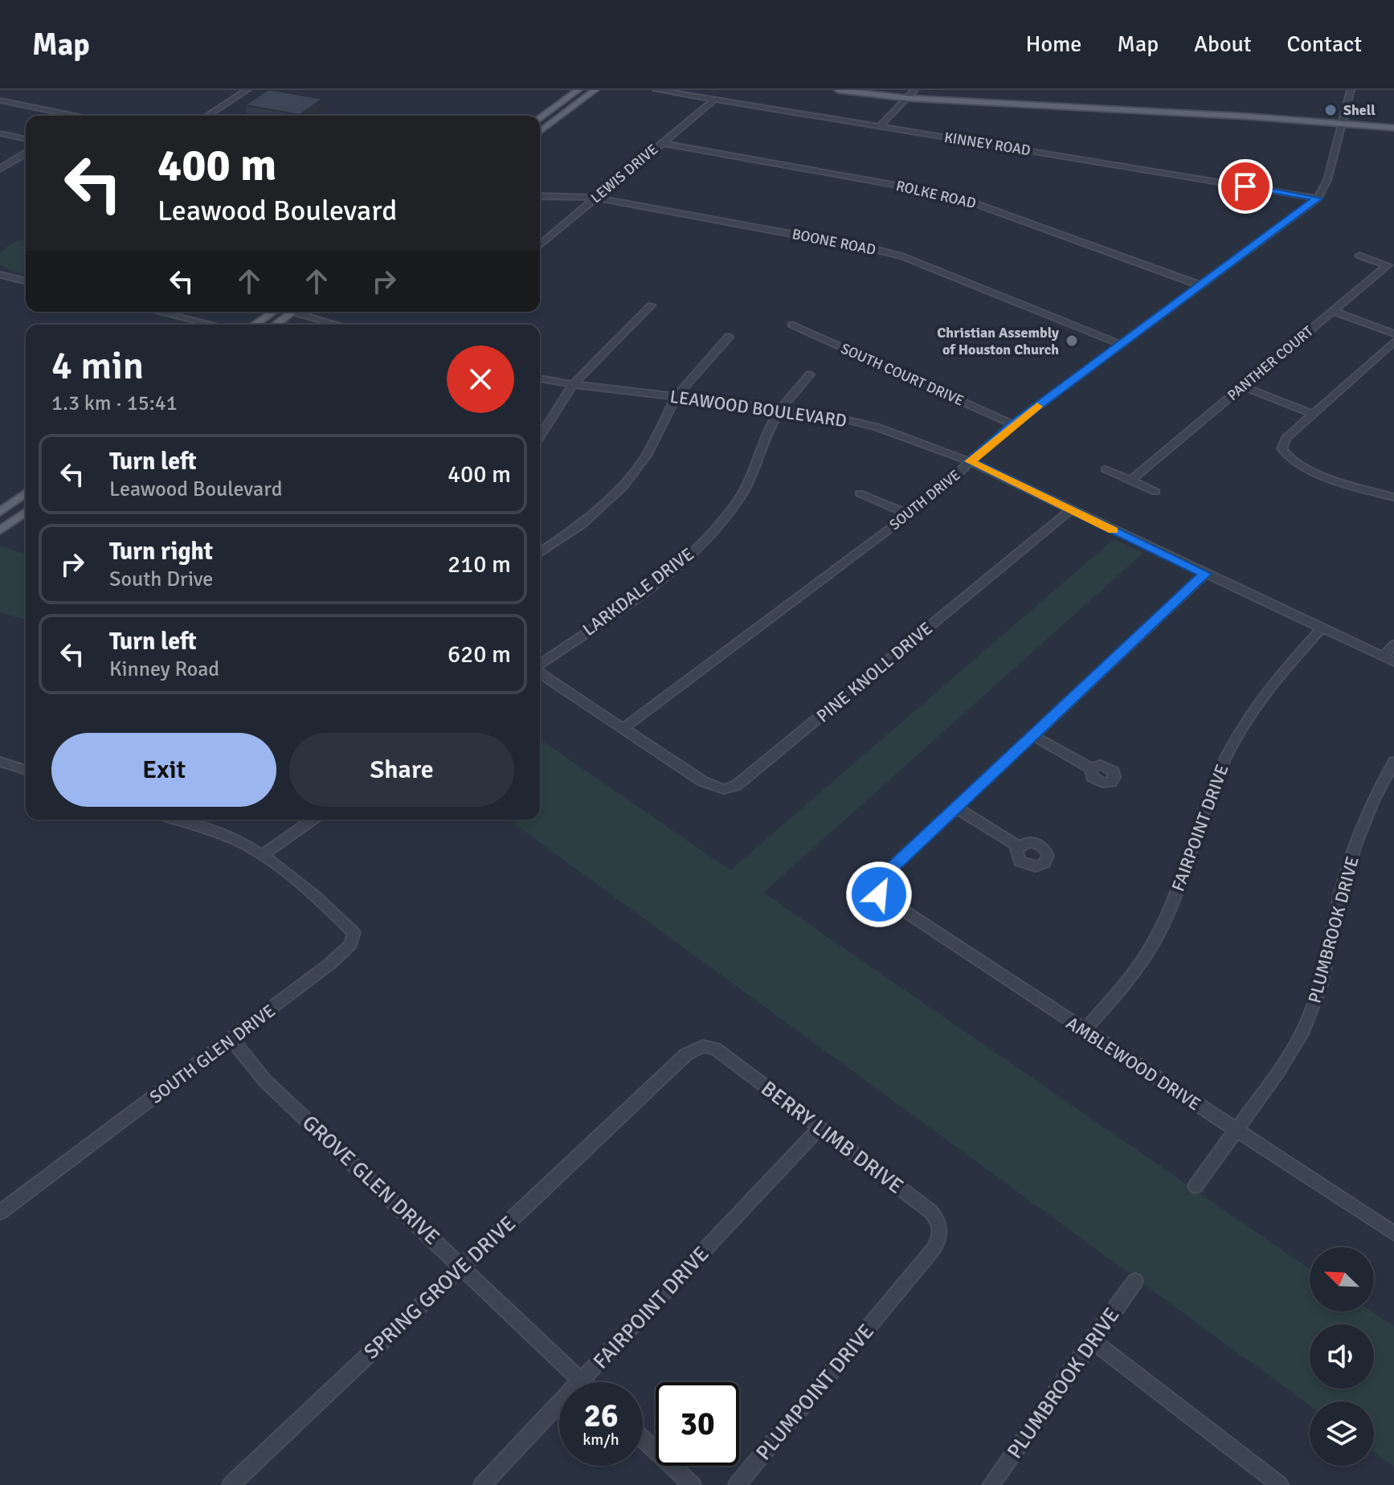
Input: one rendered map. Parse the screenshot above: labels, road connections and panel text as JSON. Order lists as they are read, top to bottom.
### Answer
{
  "streets": {
    "street": [
      "KINNEY ROAD",
      "LEWIS DRIVE",
      "ROLKE ROAD",
      "BOONE ROAD",
      "PANTHER COURT",
      "SOUTH COURT DRIVE",
      "LEAWOOD BOULEVARD",
      "SOUTH DRIVE",
      "LARKDALE DRIVE",
      "PINE KNOLL DRIVE",
      "FAIRPOINT DRIVE",
      "PLUMBROOK DRIVE",
      "SOUTH GLEN DRIVE",
      "AMBLEWOOD DRIVE",
      "BERRY LIMB DRIVE",
      "GROVE GLEN DRIVE",
      "SPRING GROVE DRIVE",
      "PLUMPOINT DRIVE"
    ]
  },
  "crossings": [
    ["KINNEY ROAD", "LEWIS DRIVE"],
    ["KINNEY ROAD", "SOUTH DRIVE"],
    ["LEWIS DRIVE", "ROLKE ROAD"],
    ["LEWIS DRIVE", "BOONE ROAD"],
    ["ROLKE ROAD", "SOUTH DRIVE"],
    ["BOONE ROAD", "SOUTH DRIVE"],
    ["SOUTH COURT DRIVE", "SOUTH DRIVE"],
    ["LEAWOOD BOULEVARD", "SOUTH DRIVE"],
    ["LEAWOOD BOULEVARD", "LARKDALE DRIVE"],
    ["LEAWOOD BOULEVARD", "PINE KNOLL DRIVE"],
    ["LEAWOOD BOULEVARD", "FAIRPOINT DRIVE"],
    ["SOUTH DRIVE", "PINE KNOLL DRIVE"],
    ["FAIRPOINT DRIVE", "AMBLEWOOD DRIVE"],
    ["FAIRPOINT DRIVE", "BERRY LIMB DRIVE"],
    ["FAIRPOINT DRIVE", "GROVE GLEN DRIVE"],
    ["PLUMBROOK DRIVE", "AMBLEWOOD DRIVE"],
    ["SOUTH GLEN DRIVE", "GROVE GLEN DRIVE"],
    ["BERRY LIMB DRIVE", "SPRING GROVE DRIVE"],
    ["BERRY LIMB DRIVE", "PLUMPOINT DRIVE"],
    ["GROVE GLEN DRIVE", "SPRING GROVE DRIVE"]
  ],
  "places": ["Shell", "Christian Assembly of Houston Church"],
  "north": "top left",
  "page": {
    "header": "Map",
    "nav": [
      "Home",
      "Map",
      "About",
      "Contact"
    ],
    "turn": ["400 m", "Leawood Boulevard"],
    "heading": ["4 min", "1.3 km · 15:41"],
    "list": [
      {
        "name": "Turn left",
        "note": "Leawood Boulevard",
        "value": "400 m"
      },
      {
        "name": "Turn right",
        "note": "South Drive",
        "value": "210 m"
      },
      {
        "name": "Turn left",
        "note": "Kinney Road",
        "value": "620 m"
      }
    ],
    "buttons": ["Exit", "Share"],
    "speed": "26 km/h",
    "limit": "30"
  }
}
